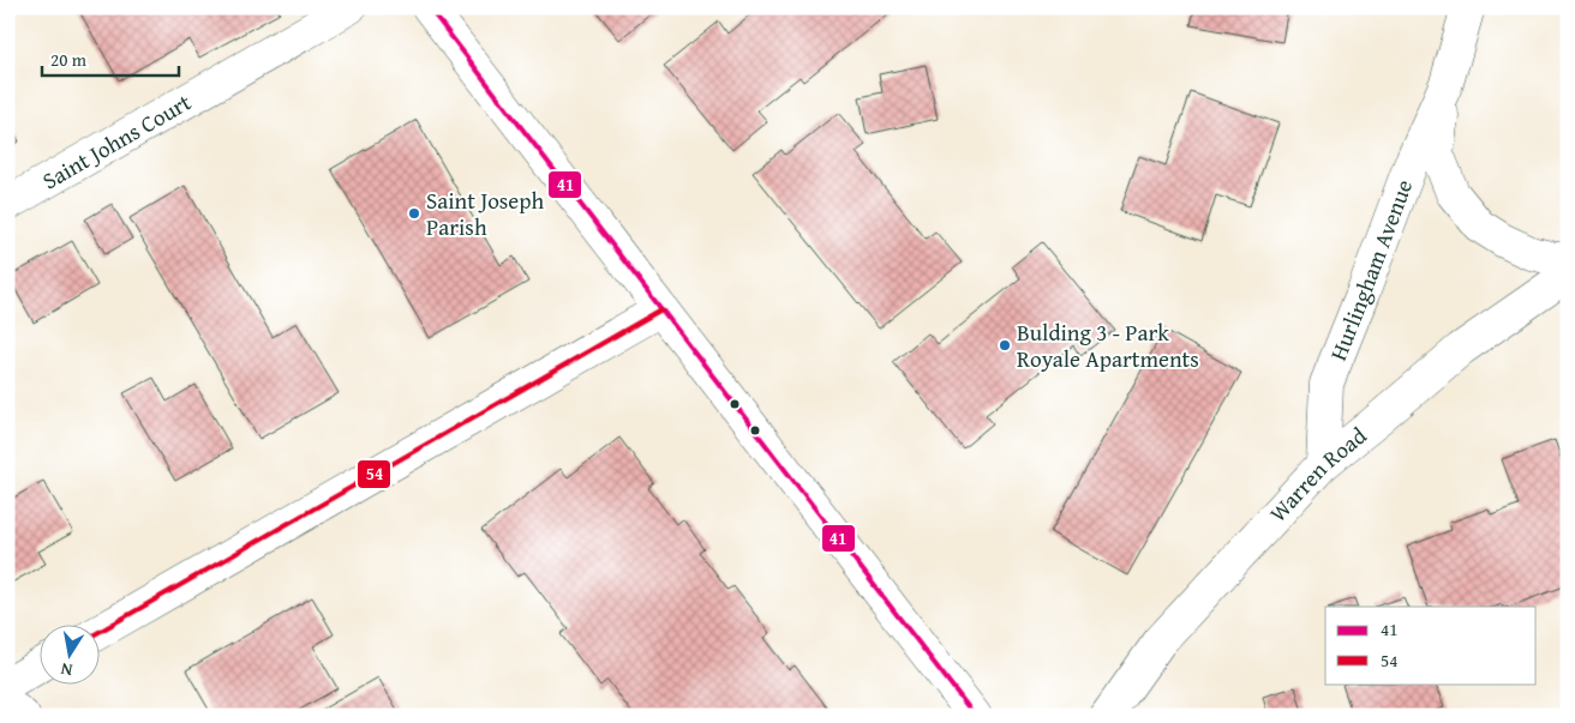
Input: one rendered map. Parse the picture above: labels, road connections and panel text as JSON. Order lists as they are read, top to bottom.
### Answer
{
  "streets": {
    "street": ["Saint Johns Court", "Hurlingham Avenue", "Warren Road"]
  },
  "crossings": [
    ["Hurlingham Avenue", "Warren Road"]
  ],
  "places": ["Saint Joseph Parish", "Bulding 3 - Park Royale Apartments"],
  "lines": ["transit line 41", "transit line 54"],
  "legend": ["41", "54"],
  "scale_bar": "20 m",
  "north": "bottom"
}
